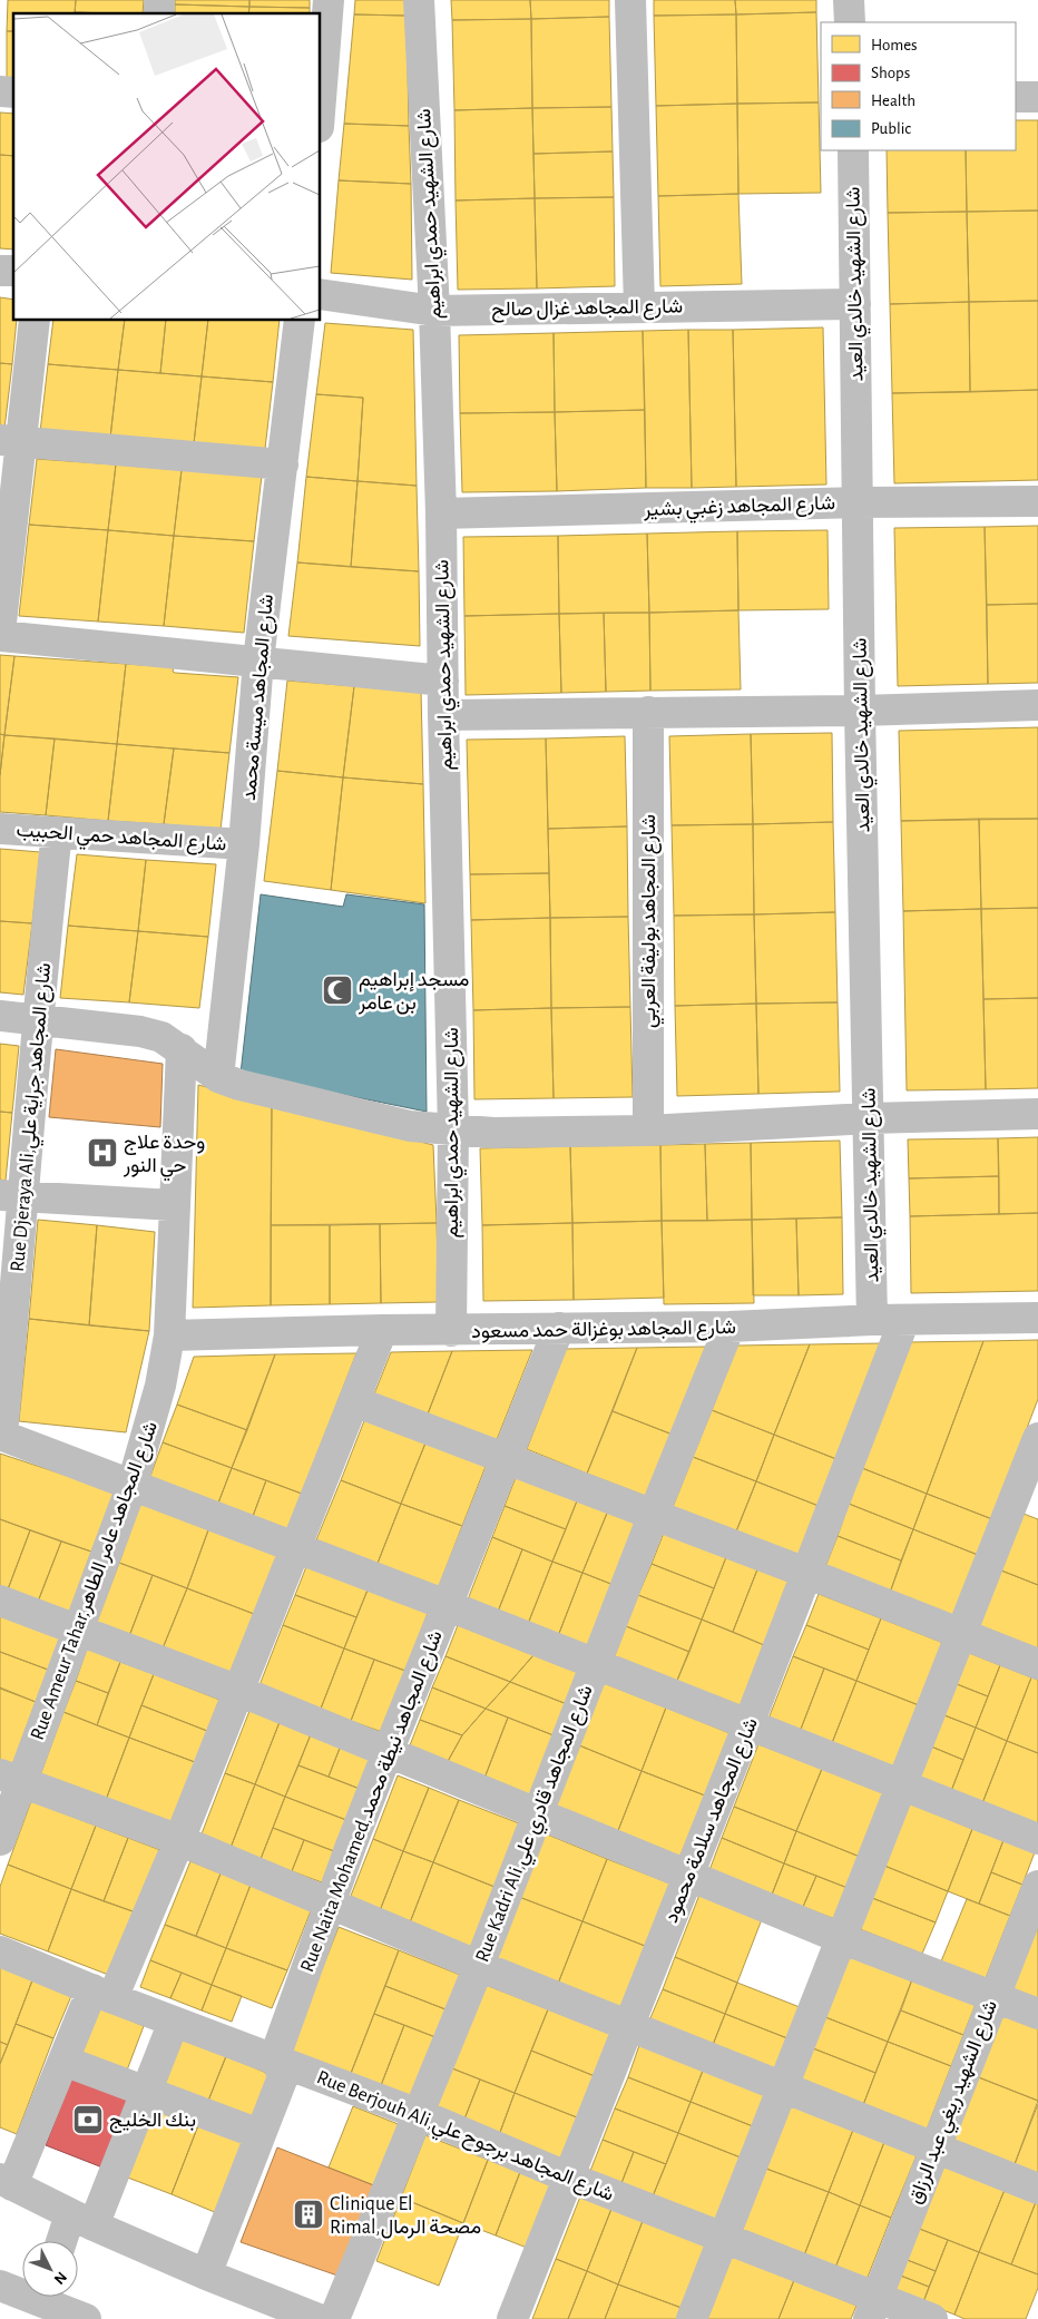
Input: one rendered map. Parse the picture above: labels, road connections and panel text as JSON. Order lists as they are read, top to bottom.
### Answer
{
  "streets": {
    "street": [
      "شارع الشهيد حمدي ابراهيم",
      "شارع الشهيد خالدي العيد",
      "شارع المجاهد غزال صالح",
      "شارع المجاهد زغبي بشير",
      "شارع المجاهد ميسة محمد",
      "شارع المجاهد حمي الحبيب",
      "شارع المجاهد بوليفة العربي",
      "Rue Djeraya Ali,شارع المجاهد جراية علي",
      "شارع المجاهد بوغزالة حمد مسعود",
      "Rue Ameur Tahar,شارع المجاهد عامر الطاهر",
      "Rue Naita Mohamed,شارع المجاهد نيطة محمد",
      "شارع المجاهد سلامة محمود",
      "Rue Kadri Ali,شارع المجاهد قادري علي",
      "شارع الشهيد ريغي عبد الرزاق",
      "Rue Berjouh Ali,شارع المجاهد برجوح علي"
    ]
  },
  "crossings": [
    ["شارع الشهيد حمدي ابراهيم", "شارع المجاهد غزال صالح"],
    ["شارع الشهيد حمدي ابراهيم", "شارع المجاهد زغبي بشير"],
    ["شارع الشهيد حمدي ابراهيم", "شارع المجاهد بوغزالة حمد مسعود"],
    ["شارع الشهيد خالدي العيد", "شارع المجاهد غزال صالح"],
    ["شارع الشهيد خالدي العيد", "شارع المجاهد زغبي بشير"],
    ["شارع الشهيد خالدي العيد", "شارع المجاهد بوغزالة حمد مسعود"],
    ["شارع المجاهد ميسة محمد", "شارع المجاهد حمي الحبيب"],
    ["شارع المجاهد حمي الحبيب", "Rue Djeraya Ali,شارع المجاهد جراية علي"],
    ["شارع المجاهد بوغزالة حمد مسعود", "Rue Ameur Tahar,شارع المجاهد عامر الطاهر"],
    ["شارع المجاهد بوغزالة حمد مسعود", "Rue Naita Mohamed,شارع المجاهد نيطة محمد"],
    ["شارع المجاهد بوغزالة حمد مسعود", "شارع المجاهد سلامة محمود"],
    ["شارع المجاهد بوغزالة حمد مسعود", "Rue Kadri Ali,شارع المجاهد قادري علي"],
    ["Rue Naita Mohamed,شارع المجاهد نيطة محمد", "Rue Berjouh Ali,شارع المجاهد برجوح علي"],
    ["شارع المجاهد سلامة محمود", "Rue Berjouh Ali,شارع المجاهد برجوح علي"],
    ["Rue Kadri Ali,شارع المجاهد قادري علي", "Rue Berjouh Ali,شارع المجاهد برجوح علي"],
    ["شارع الشهيد ريغي عبد الرزاق", "Rue Berjouh Ali,شارع المجاهد برجوح علي"]
  ],
  "places": {
    "mosque": ["مسجد إبراهيم بن عامر"],
    "hospital": ["وحدة علاج حي النور"],
    "bank": ["بنك الخليج"],
    "building": ["Clinique El Rimal,مصحة الرمال"]
  },
  "legend": [
    "Homes",
    "Shops",
    "Health",
    "Public"
  ],
  "north": "bottom right"
}
